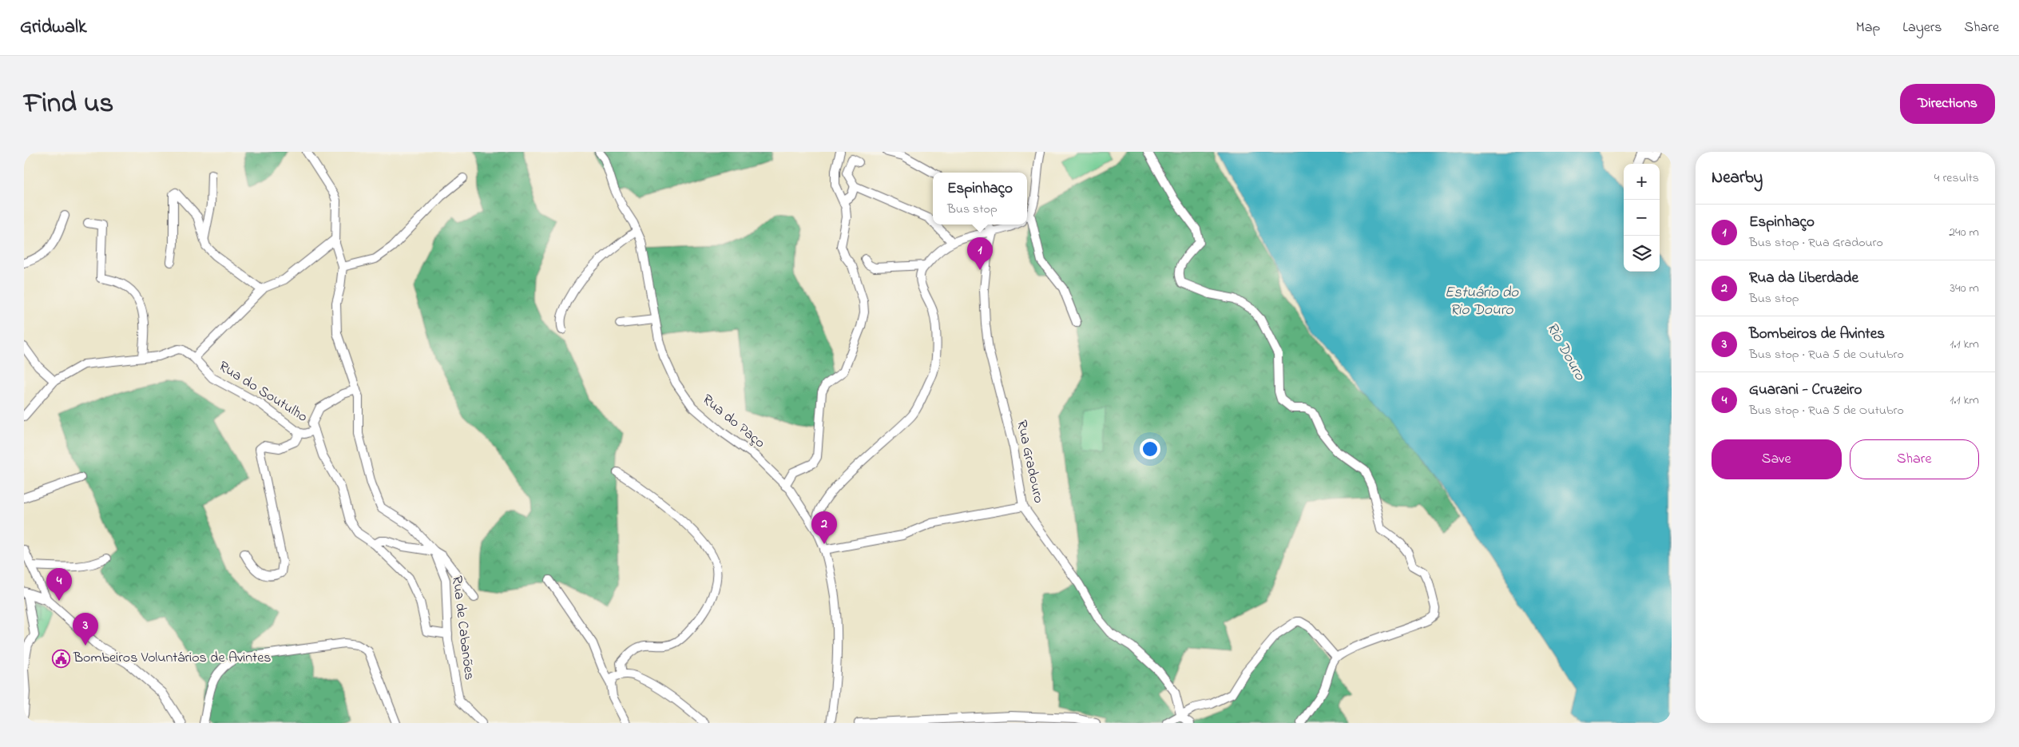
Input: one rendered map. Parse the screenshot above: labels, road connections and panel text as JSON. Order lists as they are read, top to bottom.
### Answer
{
  "streets": {
    "street": [
      "Rua do Soutulho",
      "Rua do Paço",
      "Rua Gradouro",
      "Rua de Cabanões"
    ]
  },
  "crossings": [
    ["Rua do Soutulho", "Rua de Cabanões"]
  ],
  "water": ["Estuário do Rio Douro", "Rio Douro"],
  "places": {
    "public building": ["Bombeiros Voluntários de Avintes"]
  },
  "page": {
    "header": "Gridwalk",
    "nav": ["Map", "Layers", "Share"],
    "title": "Find us",
    "buttons": [
      "Directions",
      ["Save", "Share"]
    ],
    "heading": ["Nearby", "4 results"],
    "map_buttons": ["+", "−"],
    "popup": ["Espinhaço", "Bus stop"],
    "list": [
      {
        "mark": "1",
        "name": "Espinhaço",
        "note": "Bus stop · Rua Gradouro",
        "value": "240 m"
      },
      {
        "mark": "2",
        "name": "Rua da Liberdade",
        "note": "Bus stop",
        "value": "340 m"
      },
      {
        "mark": "3",
        "name": "Bombeiros de Avintes",
        "note": "Bus stop · Rua 5 de Outubro",
        "value": "1.1 km"
      },
      {
        "mark": "4",
        "name": "Guarani - Cruzeiro",
        "note": "Bus stop · Rua 5 de Outubro",
        "value": "1.1 km"
      }
    ],
    "pins": [
      "1",
      "2",
      "4",
      "3"
    ]
  }
}
